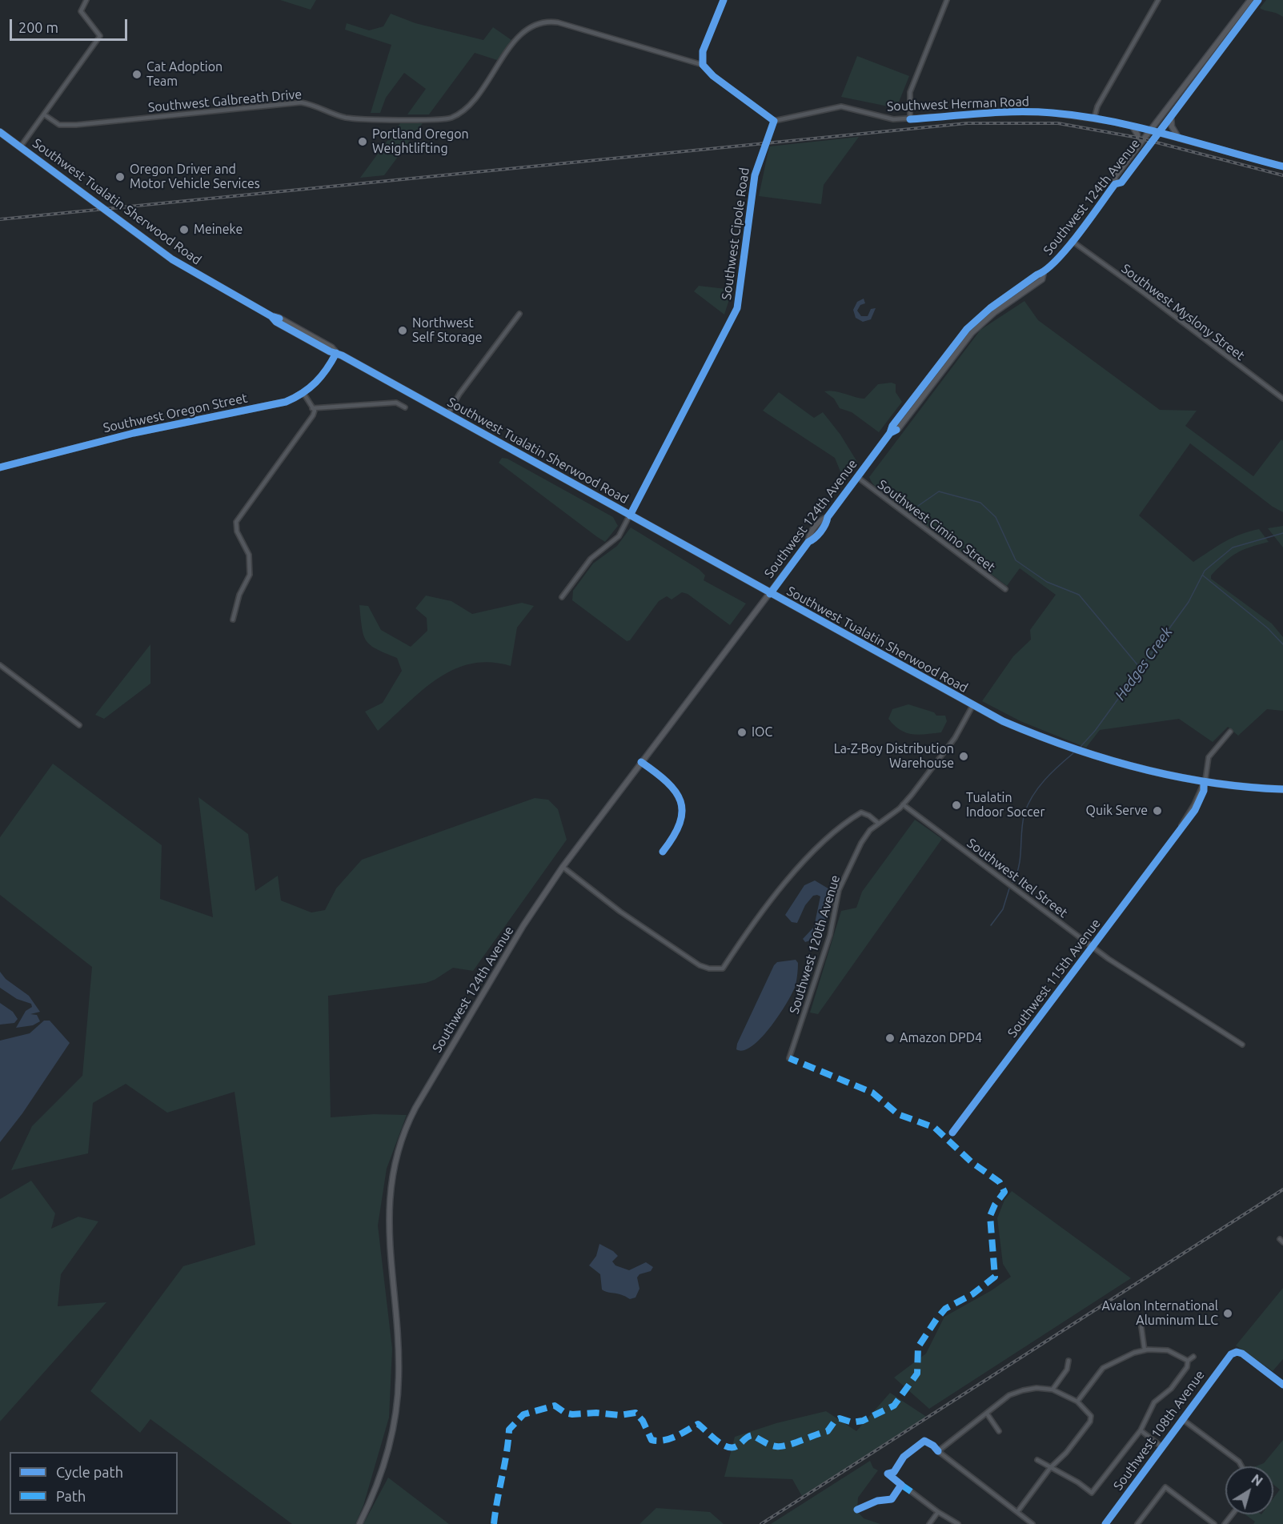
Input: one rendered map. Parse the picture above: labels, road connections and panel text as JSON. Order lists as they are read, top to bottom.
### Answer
{
  "streets": {
    "highway": ["Southwest Tualatin Sherwood Road"],
    "main road": ["Southwest Herman Road", "Southwest 124th Avenue", "Southwest Oregon Street"],
    "street": [
      "Southwest Galbreath Drive",
      "Southwest Cipole Road",
      "Southwest Myslony Street",
      "Southwest Cimino Street",
      "Southwest Itel Street",
      "Southwest 120th Avenue",
      "Southwest 115th Avenue",
      "Southwest 108th Avenue"
    ]
  },
  "crossings": [
    ["Southwest Herman Road", "Southwest 124th Avenue"],
    ["Southwest Herman Road", "Southwest Cipole Road"],
    ["Southwest 124th Avenue", "Southwest Tualatin Sherwood Road"],
    ["Southwest 124th Avenue", "Southwest Myslony Street"],
    ["Southwest 124th Avenue", "Southwest Cimino Street"],
    ["Southwest Tualatin Sherwood Road", "Southwest Cipole Road"],
    ["Southwest Tualatin Sherwood Road", "Southwest Oregon Street"],
    ["Southwest Tualatin Sherwood Road", "Southwest 120th Avenue"],
    ["Southwest Tualatin Sherwood Road", "Southwest 115th Avenue"],
    ["Southwest Itel Street", "Southwest 120th Avenue"],
    ["Southwest Itel Street", "Southwest 115th Avenue"]
  ],
  "water": ["Hedges Creek"],
  "places": [
    "Cat Adoption Team",
    "Portland Oregon Weightlifting",
    "Oregon Driver and Motor Vehicle Services",
    "Meineke",
    "Northwest Self Storage",
    "IOC",
    "La-Z-Boy Distribution Warehouse",
    "Tualatin Indoor Soccer",
    "Quik Serve",
    "Amazon DPD4",
    "Avalon International Aluminum LLC"
  ],
  "legend": ["Cycle path", "Path"],
  "scale_bar": "200 m",
  "north": "top right"
}
